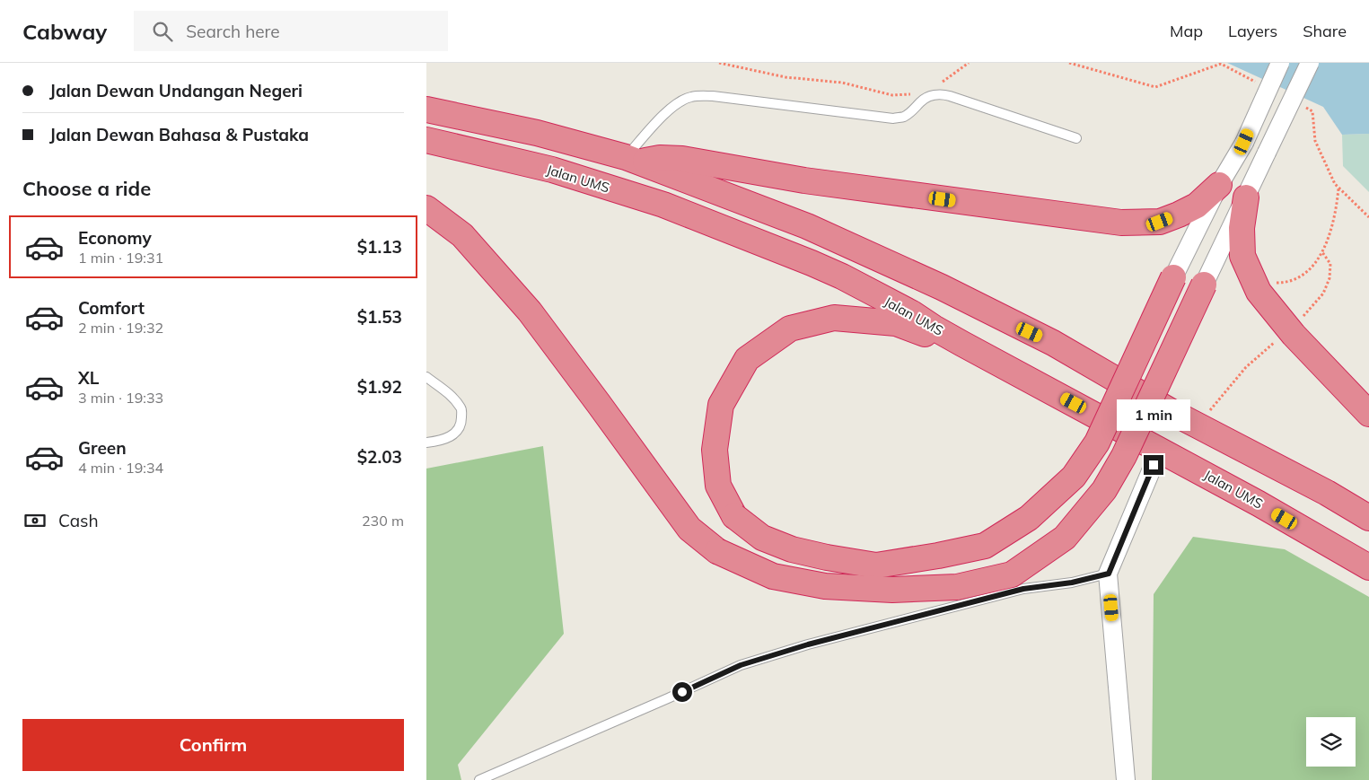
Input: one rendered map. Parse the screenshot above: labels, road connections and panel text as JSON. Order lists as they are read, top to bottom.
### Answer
{
  "streets": {
    "highway": ["Jalan UMS"]
  },
  "page": {
    "header": "Cabway",
    "search": "Search here",
    "nav": ["Map", "Layers", "Share"],
    "banner": ["Jalan Dewan Undangan Negeri", "Jalan Dewan Bahasa & Pustaka"],
    "heading": "Choose a ride",
    "list": [
      {
        "name": "Economy",
        "note": "1 min · 19:31",
        "value": "$1.13"
      },
      {
        "name": "Comfort",
        "note": "2 min · 19:32",
        "value": "$1.53"
      },
      {
        "name": "XL",
        "note": "3 min · 19:33",
        "value": "$1.92"
      },
      {
        "name": "Green",
        "note": "4 min · 19:34",
        "value": "$2.03"
      }
    ],
    "bubble": "1 min",
    "pay": ["Cash", "230 m"],
    "buttons": "Confirm"
  }
}
